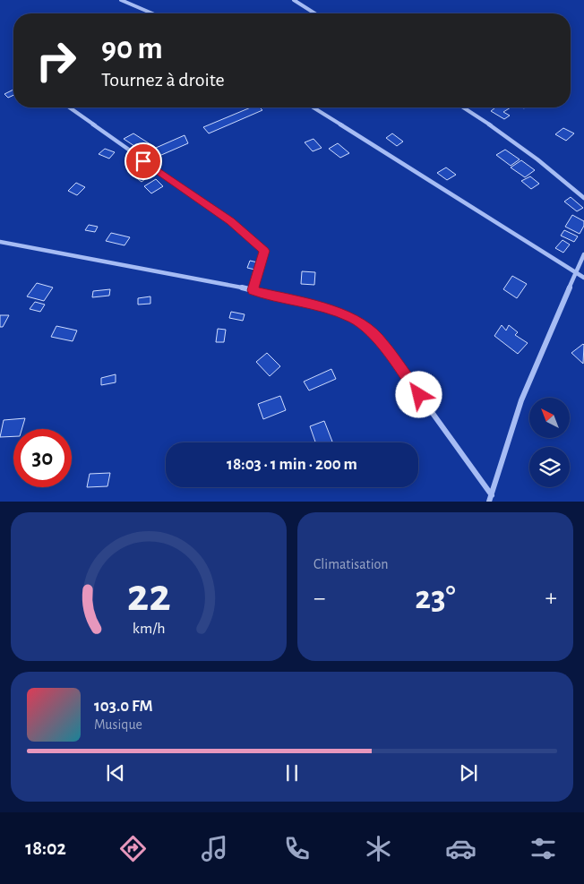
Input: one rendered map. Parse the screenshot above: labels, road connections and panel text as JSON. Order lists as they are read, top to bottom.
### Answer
{
  "north": "top left",
  "page": {
    "turn": ["90 m", "Tournez à droite"],
    "limit": "30",
    "trip": "18:03 · 1 min · 200 m",
    "tile": "Climatisation",
    "heat": ["−", "23°", "+"],
    "song": ["103.0 FM", "Musique"],
    "tabs": "18:02",
    "gauge": ["22", "km/h"]
  }
}
